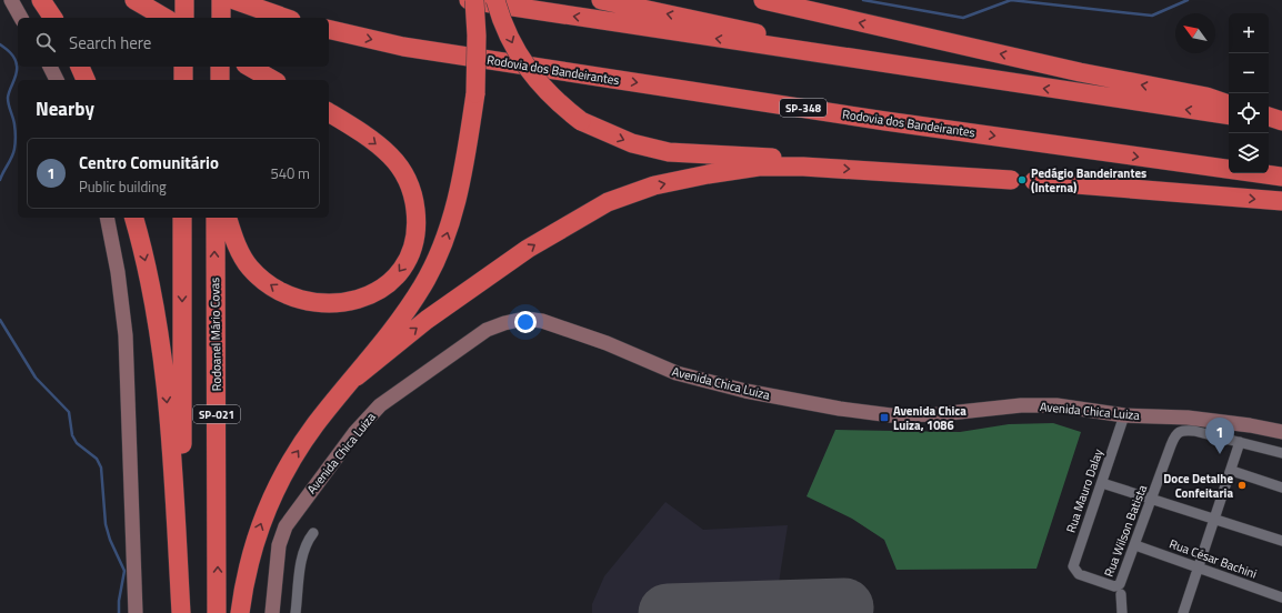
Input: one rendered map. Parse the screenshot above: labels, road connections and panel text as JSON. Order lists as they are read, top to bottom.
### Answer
{
  "streets": {
    "highway": [
      "Rodovia dos Bandeirantes",
      "SP-348",
      "Rodoanel Mário Covas",
      "SP-021"
    ],
    "main road": ["Avenida Chica Luiza"],
    "street": ["Rua Mauro Dalay", "Rua Wilson Batista", "Rua César Bachini"]
  },
  "crossings": [
    ["Avenida Chica Luiza", "Rua Mauro Dalay"],
    ["Rua Mauro Dalay", "Rua Wilson Batista"],
    ["Rua Wilson Batista", "Rua César Bachini"]
  ],
  "places": {
    "other": ["Pedágio Bandeirantes (Interna)", "Doce Detalhe Confeitaria"],
    "transit": ["Avenida Chica Luiza, 1086"]
  },
  "north": "top left",
  "page": {
    "map_buttons": ["+", "−"],
    "search": "Search here",
    "heading": "Nearby",
    "list": [
      {
        "mark": "1",
        "name": "Centro Comunitário",
        "note": "Public building",
        "value": "540 m"
      }
    ],
    "pins": "1"
  }
}
